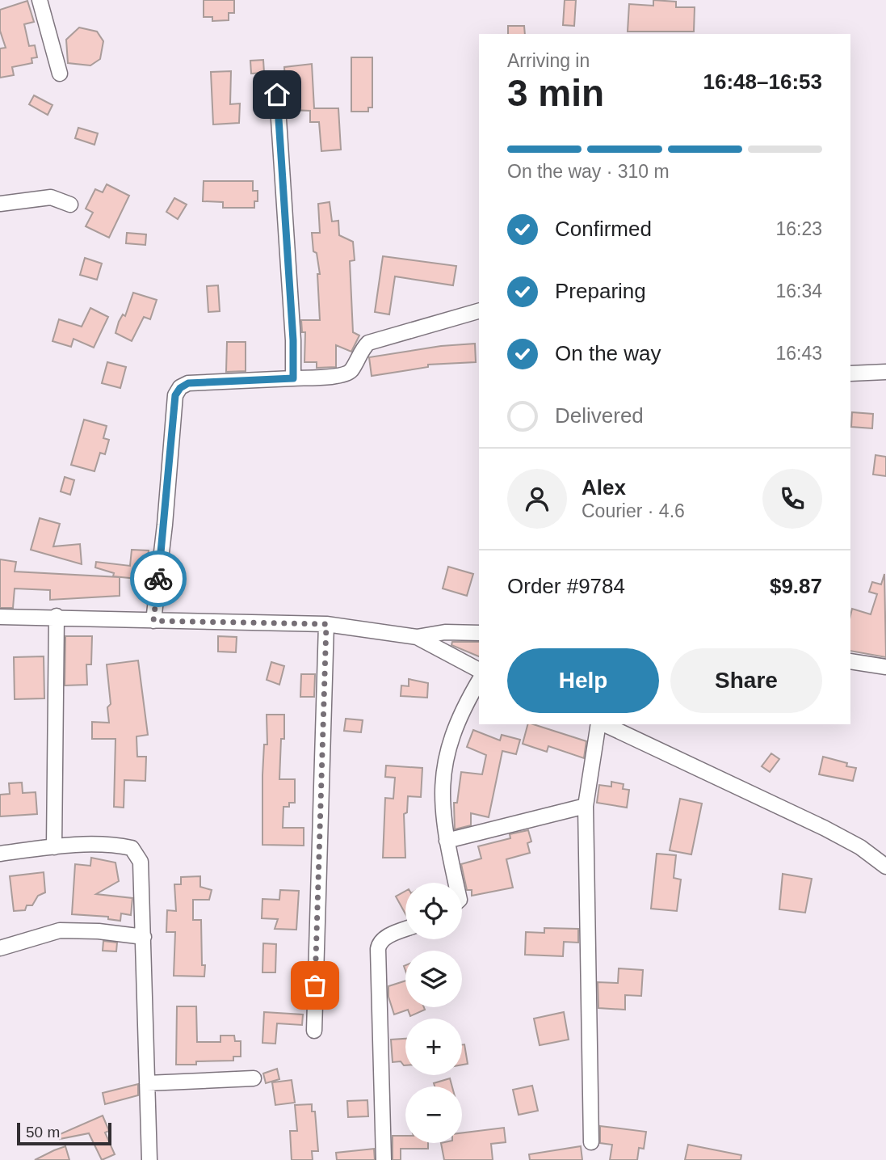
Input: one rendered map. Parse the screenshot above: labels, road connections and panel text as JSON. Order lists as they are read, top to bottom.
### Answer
{
  "scale_bar": "50 m",
  "page": {
    "heading": ["3 min", "Arriving in", "16:48–16:53"],
    "panel": [
      "Alex",
      "Courier · 4.6",
      "Order #9784",
      "$9.87"
    ],
    "bar": "On the way · 310 m",
    "list": [
      ["Confirmed", "16:23"],
      ["Preparing", "16:34"],
      ["On the way", "16:43"],
      "Delivered"
    ],
    "buttons": ["Help", "Share"],
    "map_buttons": ["+", "−"],
    "scale": "50 m"
  }
}
